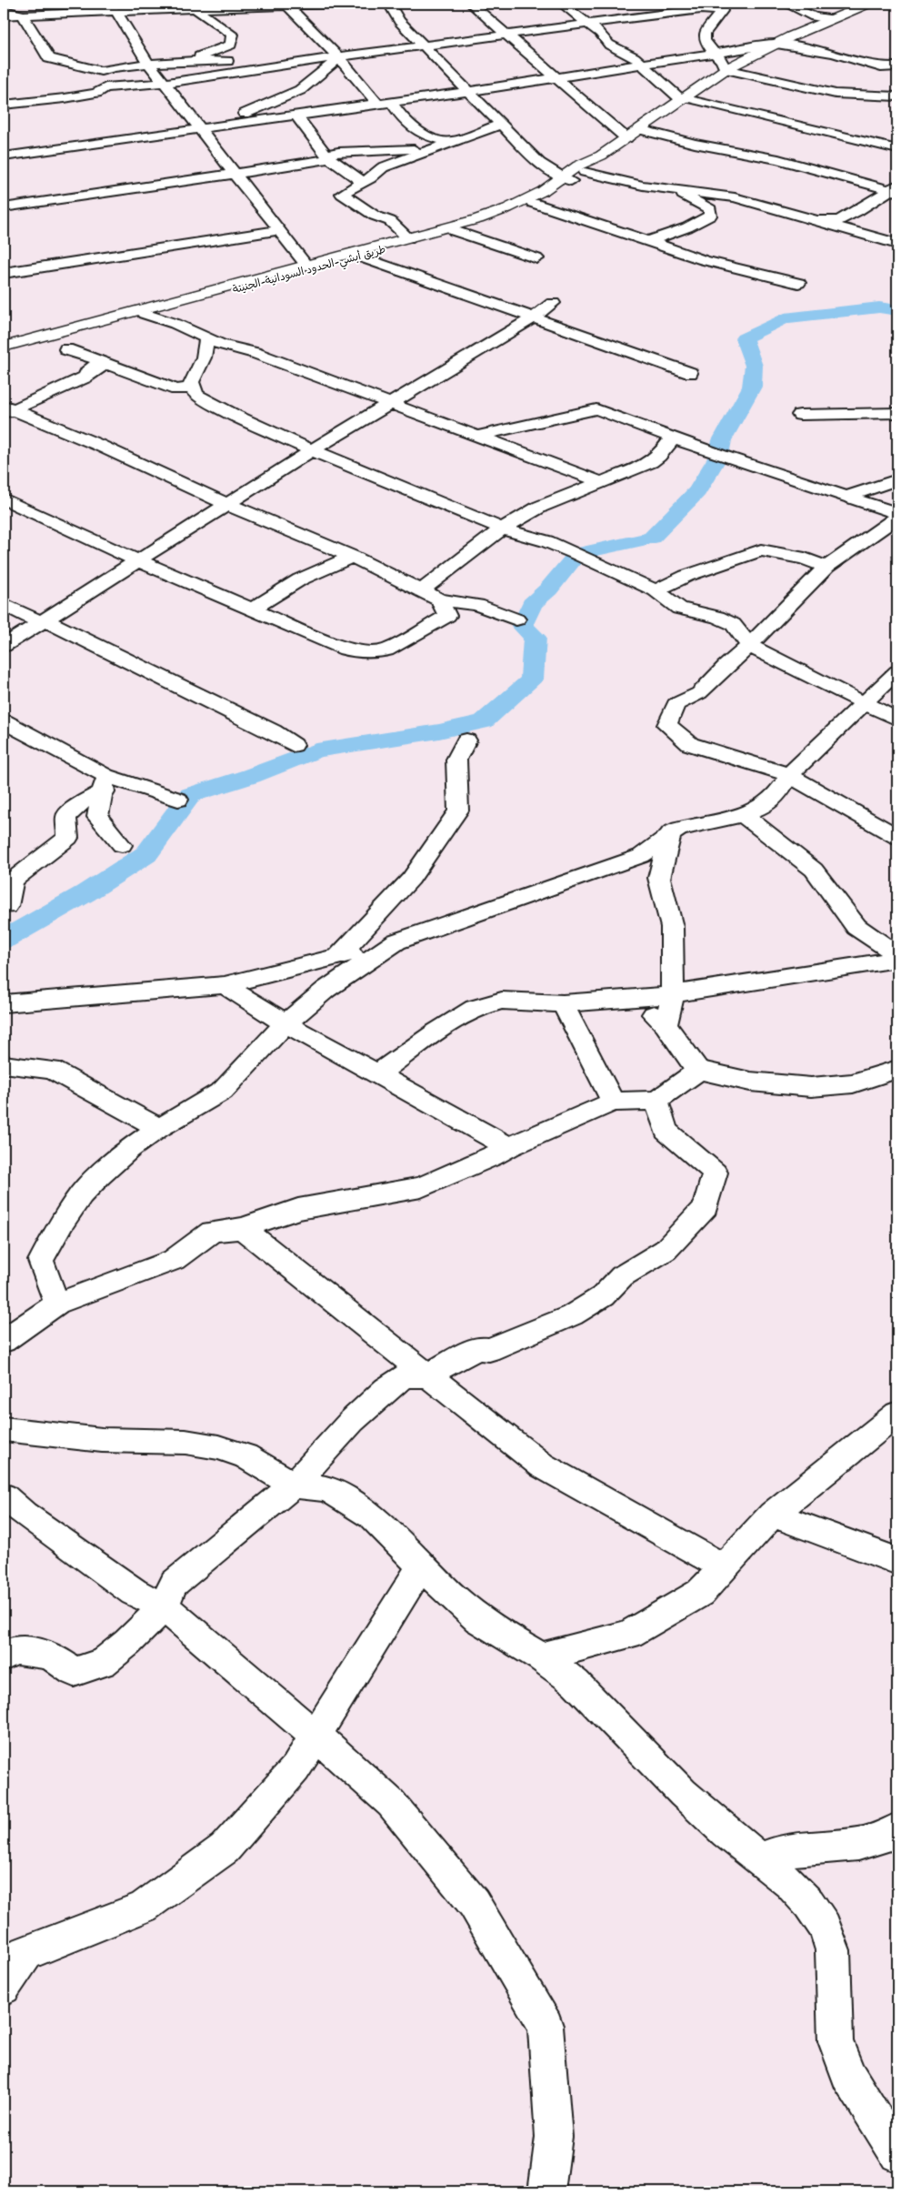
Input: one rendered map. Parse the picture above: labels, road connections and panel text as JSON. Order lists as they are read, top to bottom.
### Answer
{
  "streets": {
    "highway": ["طريق أبشي-الحدود السودانية-الجنينة"]
  }
}
